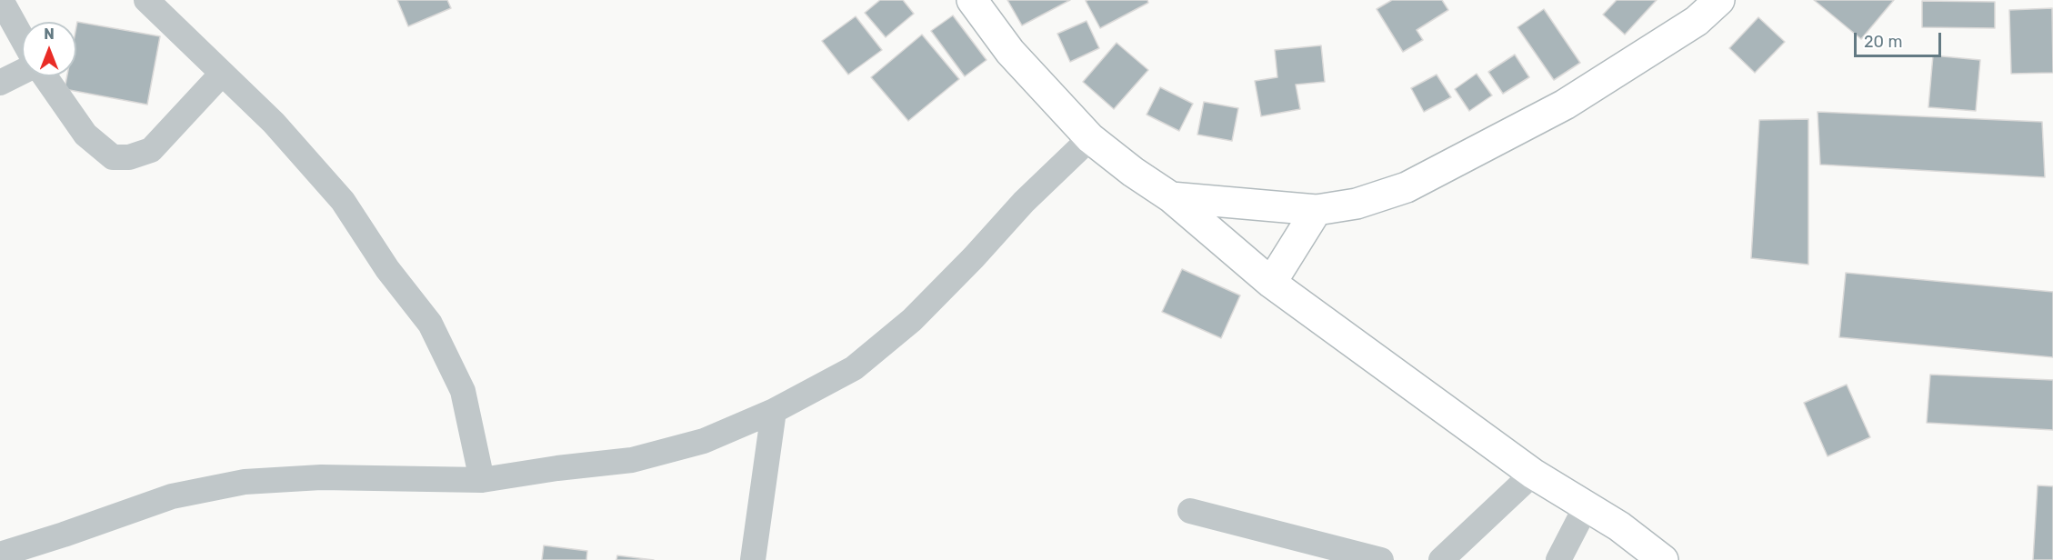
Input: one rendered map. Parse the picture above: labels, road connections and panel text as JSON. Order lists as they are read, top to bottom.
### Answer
{
  "scale_bar": "20 m",
  "north": "top"
}
